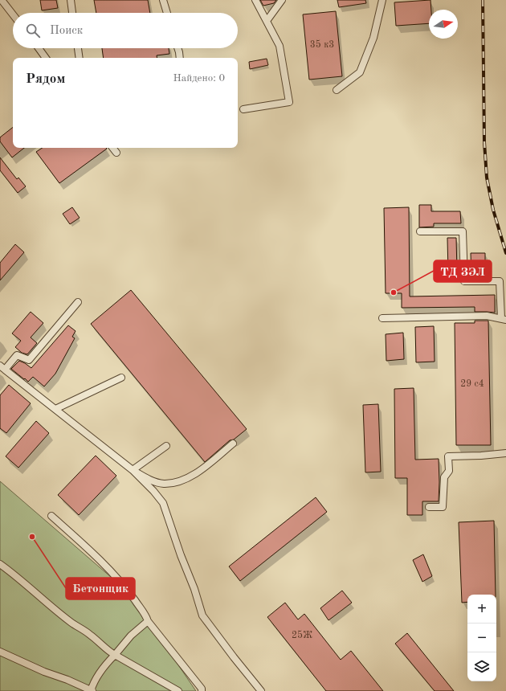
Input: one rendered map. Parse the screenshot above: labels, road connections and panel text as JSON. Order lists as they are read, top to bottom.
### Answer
{
  "places": ["ТД ЗЭЛ", "Бетонщик"],
  "house_numbers": ["35 к3", "29 с4", "25Ж"],
  "north": "right",
  "page": {
    "search": "Поиск",
    "heading": ["Рядом", "Найдено: 0"],
    "map_buttons": ["+", "−"]
  }
}
